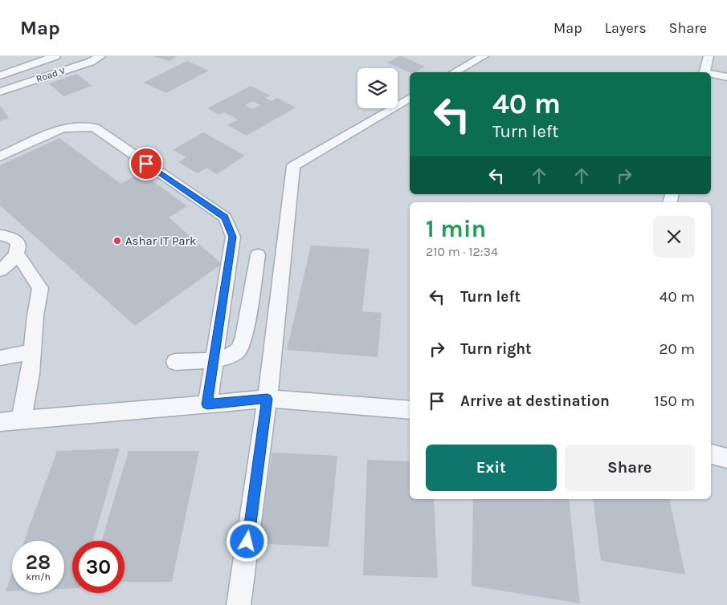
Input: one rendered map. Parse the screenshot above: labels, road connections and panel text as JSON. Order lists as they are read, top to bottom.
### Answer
{
  "streets": {
    "street": ["Road V"]
  },
  "places": ["Ashar IT Park"],
  "page": {
    "header": "Map",
    "nav": ["Map", "Layers", "Share"],
    "turn": ["40 m", "Turn left"],
    "heading": ["1 min", "210 m · 12:34"],
    "list": [
      {
        "name": "Turn left",
        "value": "40 m"
      },
      {
        "name": "Turn right",
        "value": "20 m"
      },
      {
        "name": "Arrive at destination",
        "value": "150 m"
      }
    ],
    "buttons": ["Exit", "Share"],
    "speed": "28 km/h",
    "limit": "30"
  }
}
